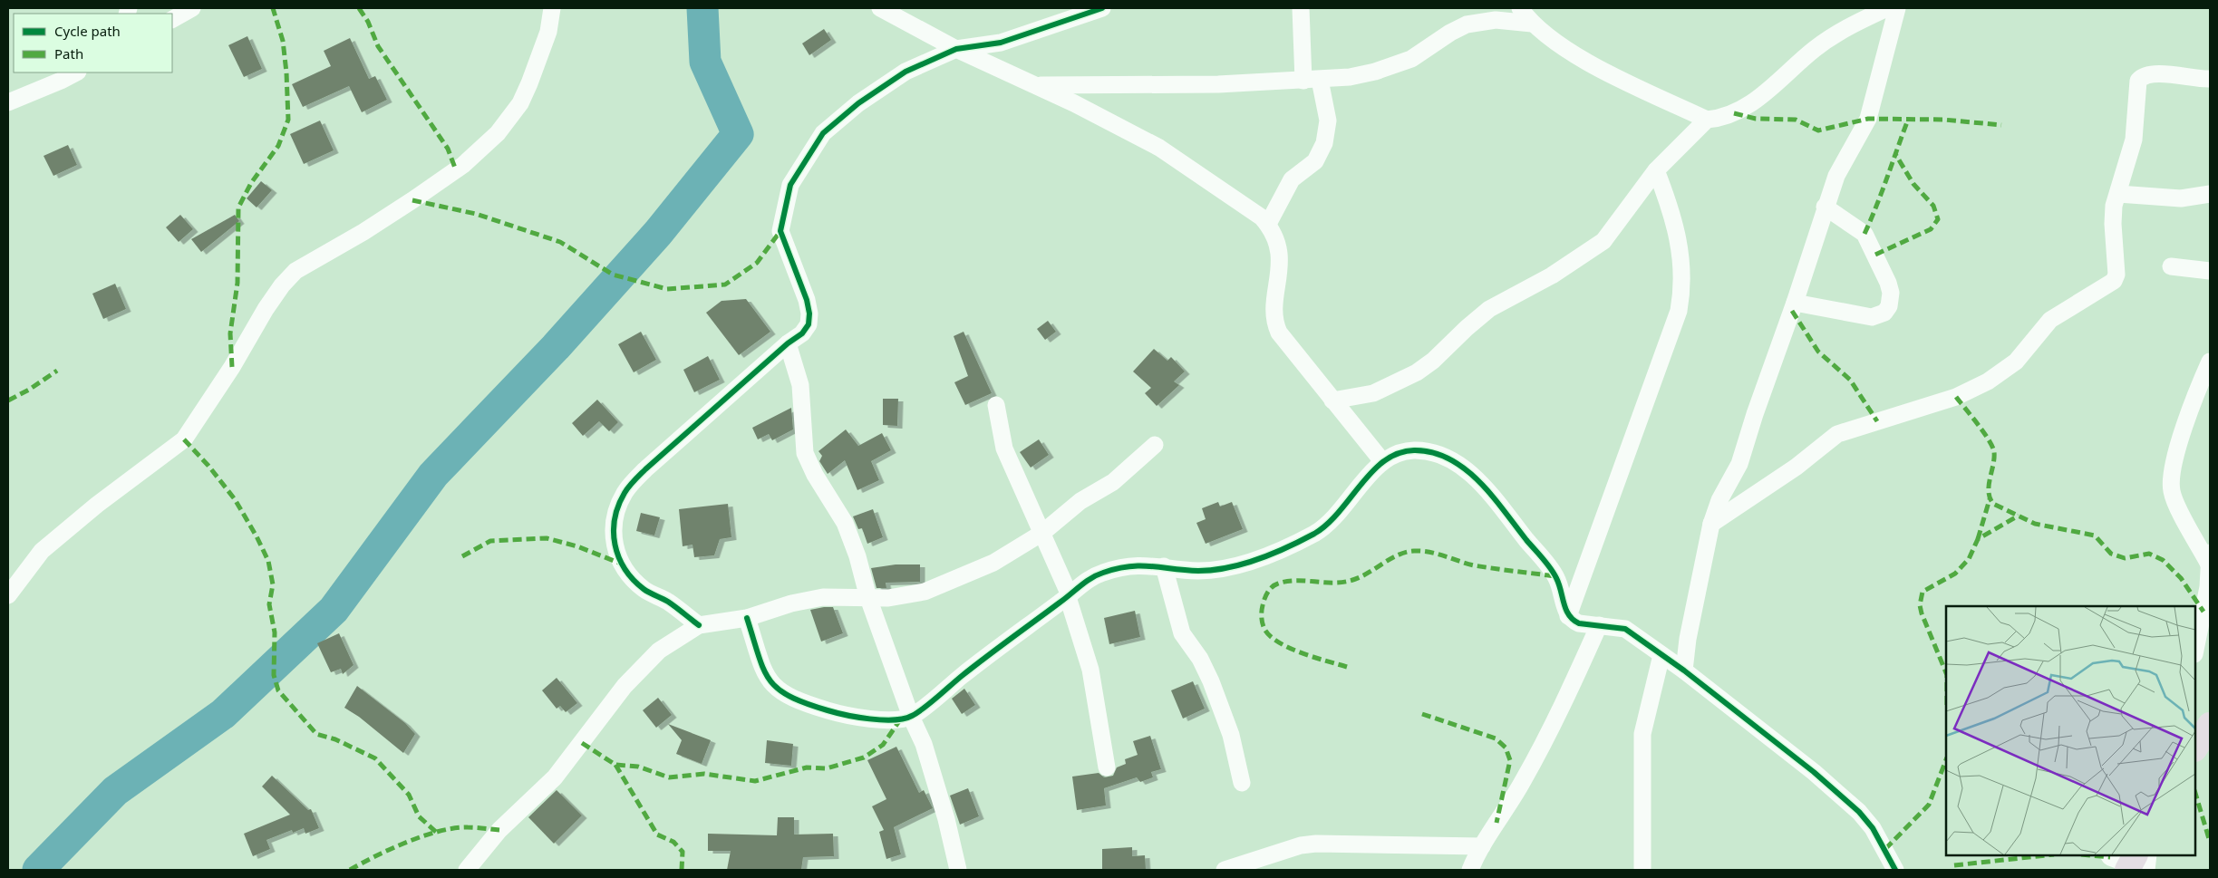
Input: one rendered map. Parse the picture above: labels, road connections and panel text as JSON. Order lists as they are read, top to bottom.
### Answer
{
  "legend": ["Cycle path", "Path"]
}
